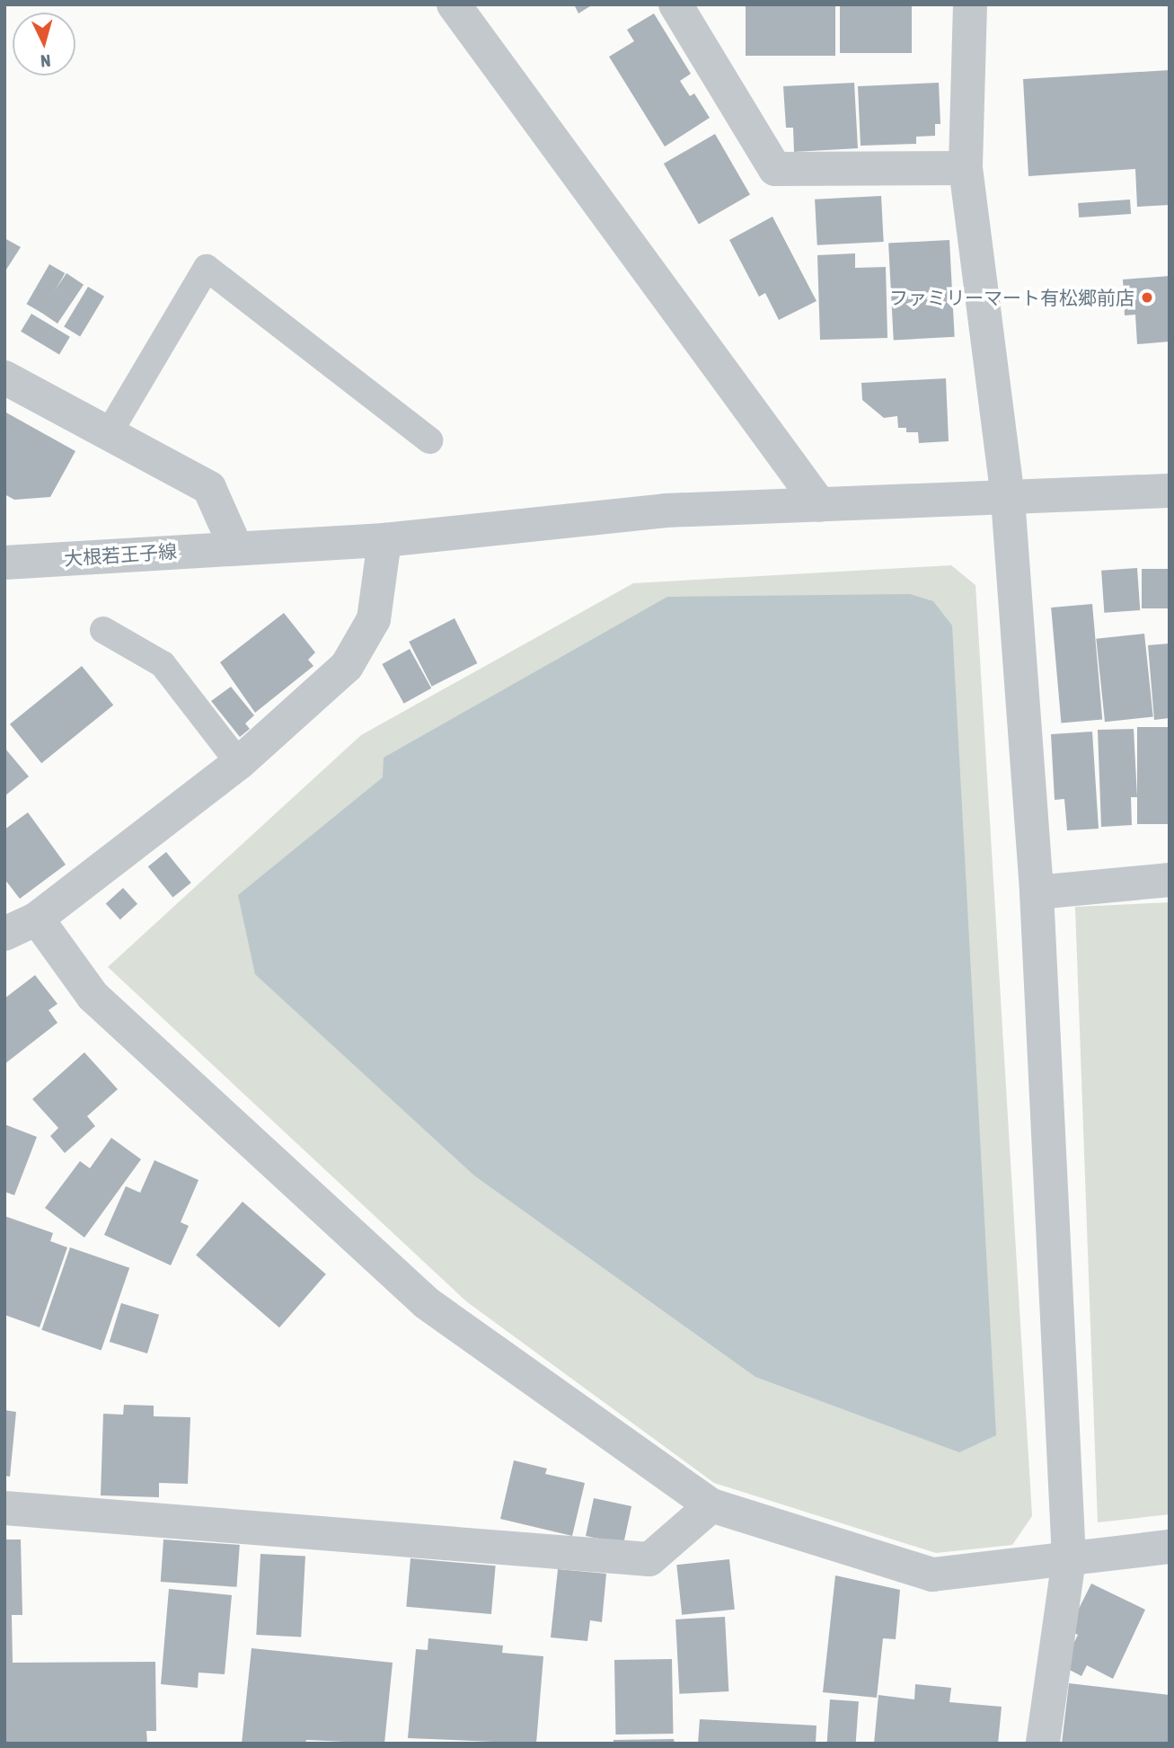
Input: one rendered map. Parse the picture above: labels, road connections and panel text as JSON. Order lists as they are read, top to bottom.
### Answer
{
  "streets": {
    "street": ["大根若王子線"]
  },
  "places": ["ファミリーマート有松郷前店"],
  "north": "bottom"
}
